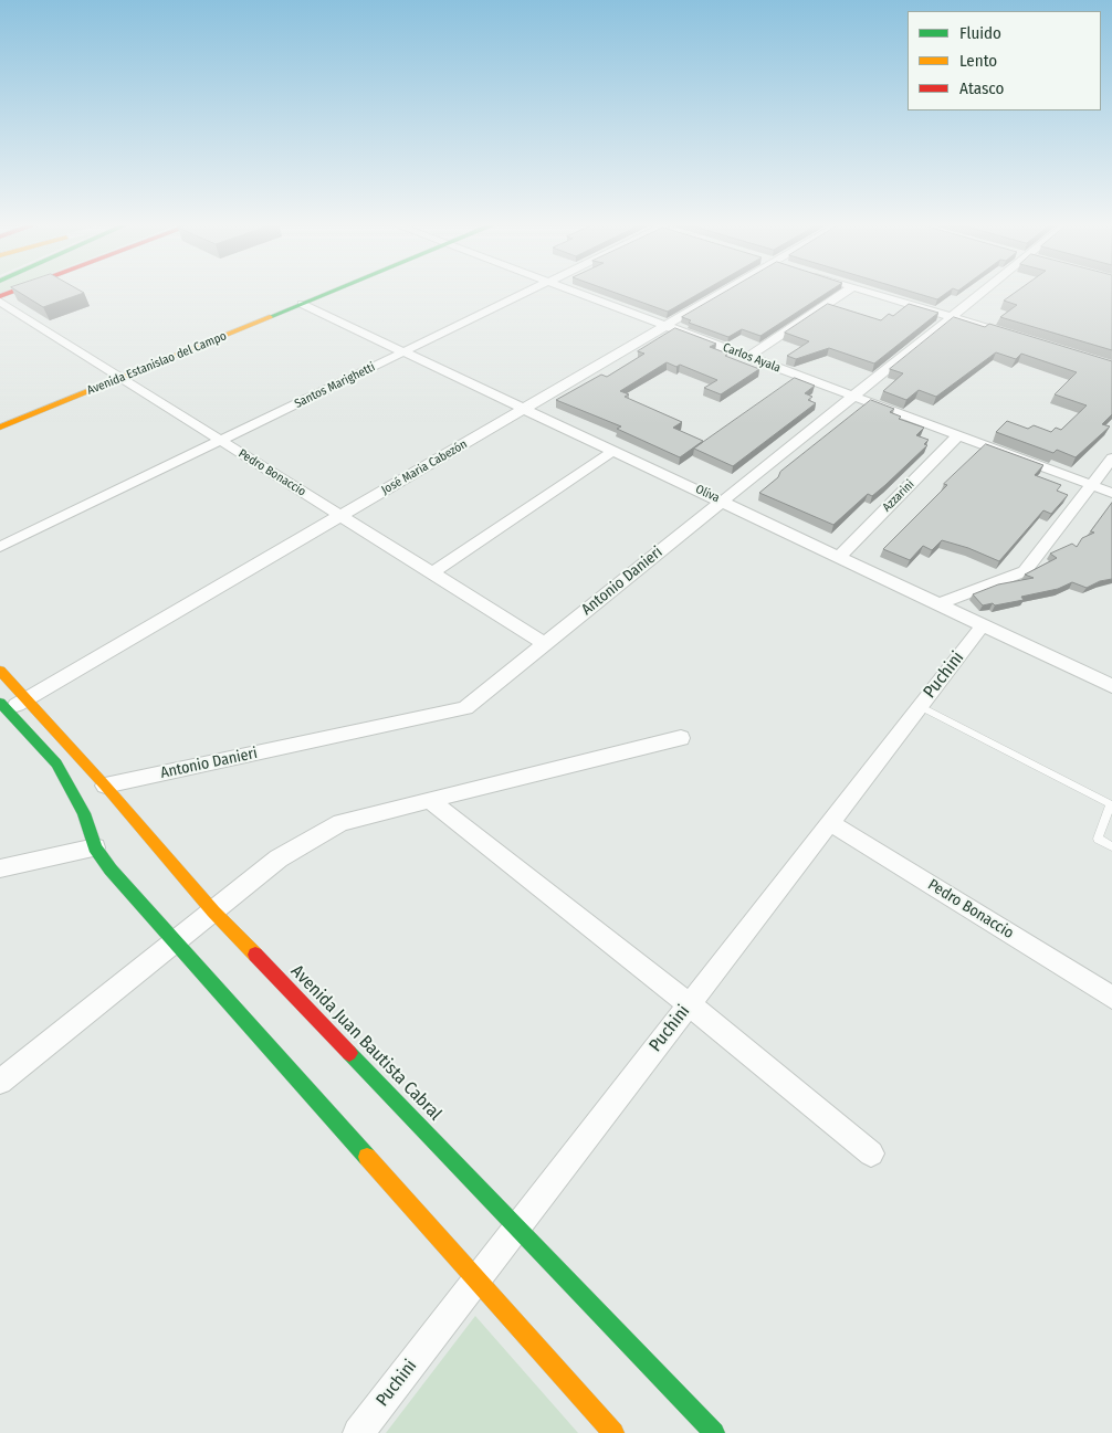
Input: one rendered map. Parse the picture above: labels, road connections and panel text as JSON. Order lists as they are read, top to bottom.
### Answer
{
  "streets": {
    "main road": ["Avenida Estanislao del Campo", "Avenida Juan Bautista Cabral"],
    "street": [
      "Carlos Ayala",
      "Santos Marighetti",
      "José Maria Cabezón",
      "Pedro Bonaccio",
      "Oliva",
      "Azzarini",
      "Antonio Danieri",
      "Puchini"
    ]
  },
  "crossings": [
    ["Carlos Ayala", "José Maria Cabezón"],
    ["Carlos Ayala", "Azzarini"],
    ["Carlos Ayala", "Antonio Danieri"],
    ["Avenida Estanislao del Campo", "Pedro Bonaccio"],
    ["Avenida Estanislao del Campo", "Oliva"],
    ["Santos Marighetti", "Pedro Bonaccio"],
    ["Santos Marighetti", "Oliva"],
    ["José Maria Cabezón", "Pedro Bonaccio"],
    ["José Maria Cabezón", "Oliva"],
    ["José Maria Cabezón", "Avenida Juan Bautista Cabral"],
    ["Pedro Bonaccio", "Antonio Danieri"],
    ["Pedro Bonaccio", "Puchini"],
    ["Oliva", "Azzarini"],
    ["Oliva", "Antonio Danieri"],
    ["Oliva", "Puchini"],
    ["Antonio Danieri", "Avenida Juan Bautista Cabral"],
    ["Puchini", "Avenida Juan Bautista Cabral"]
  ],
  "legend": ["Fluido", "Lento", "Atasco"]
}
